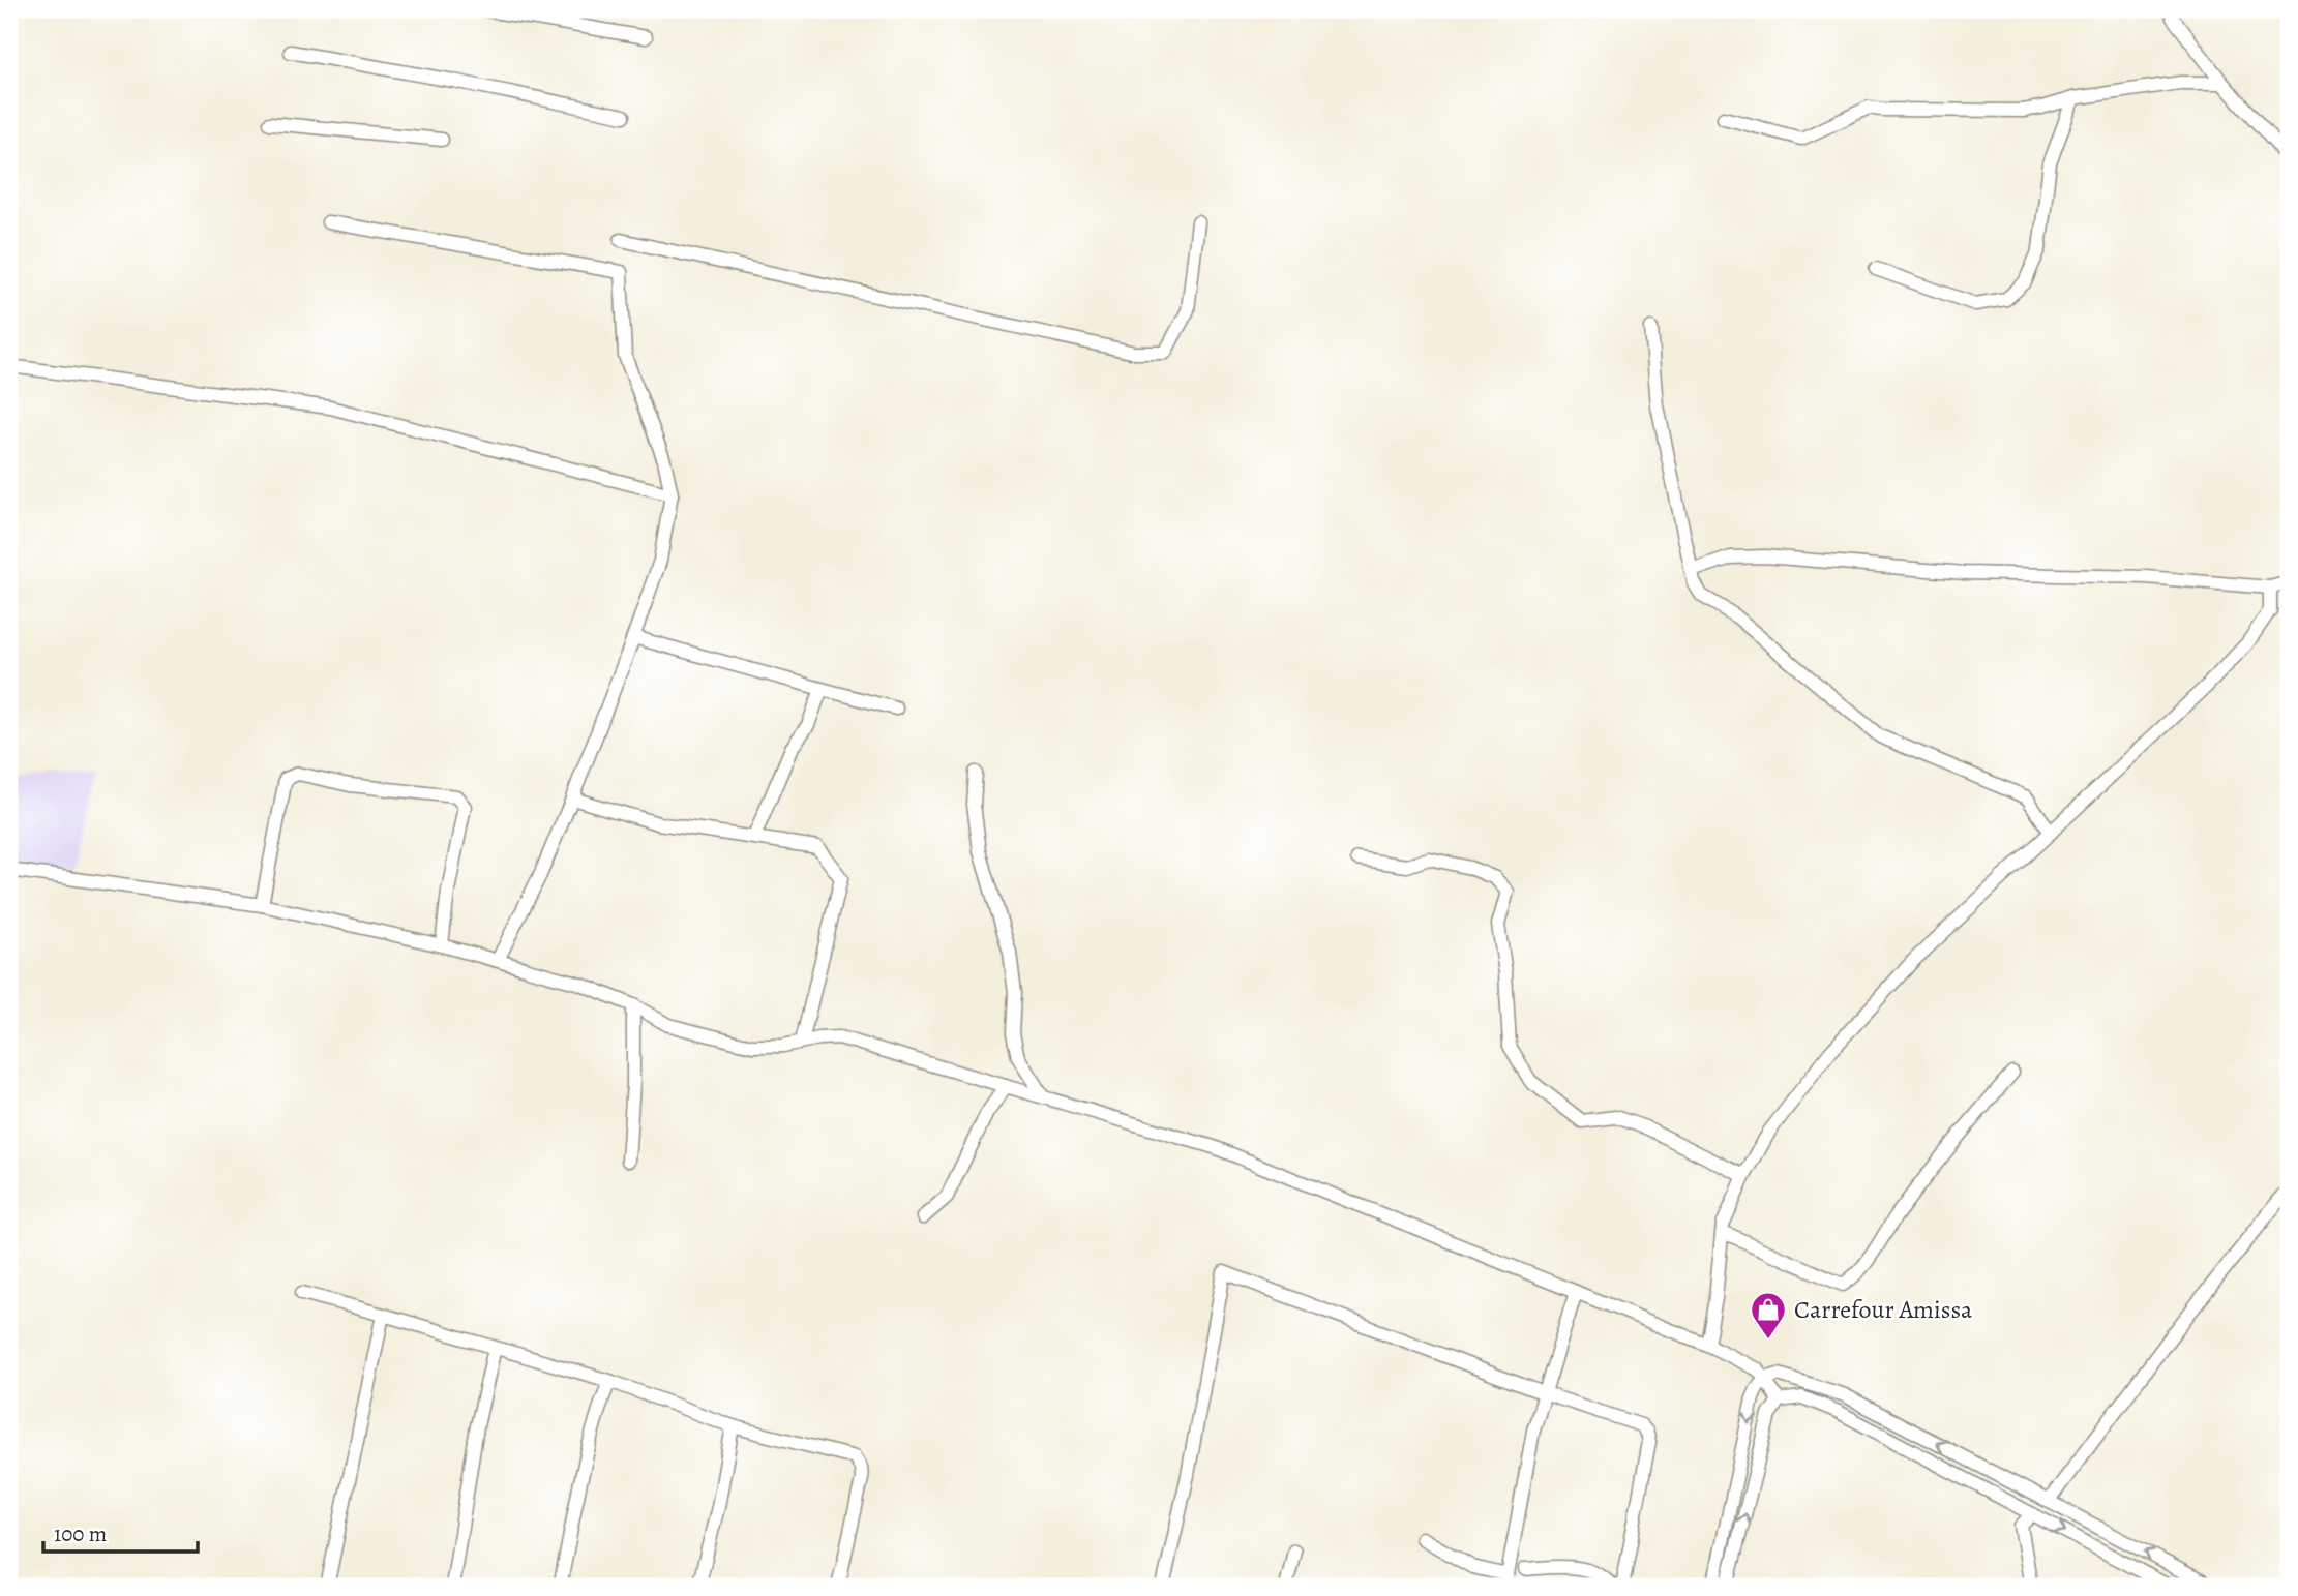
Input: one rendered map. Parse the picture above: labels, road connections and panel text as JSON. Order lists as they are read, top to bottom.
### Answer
{
  "places": {
    "shop": ["Carrefour Amissa"]
  },
  "scale_bar": "100 m"
}
